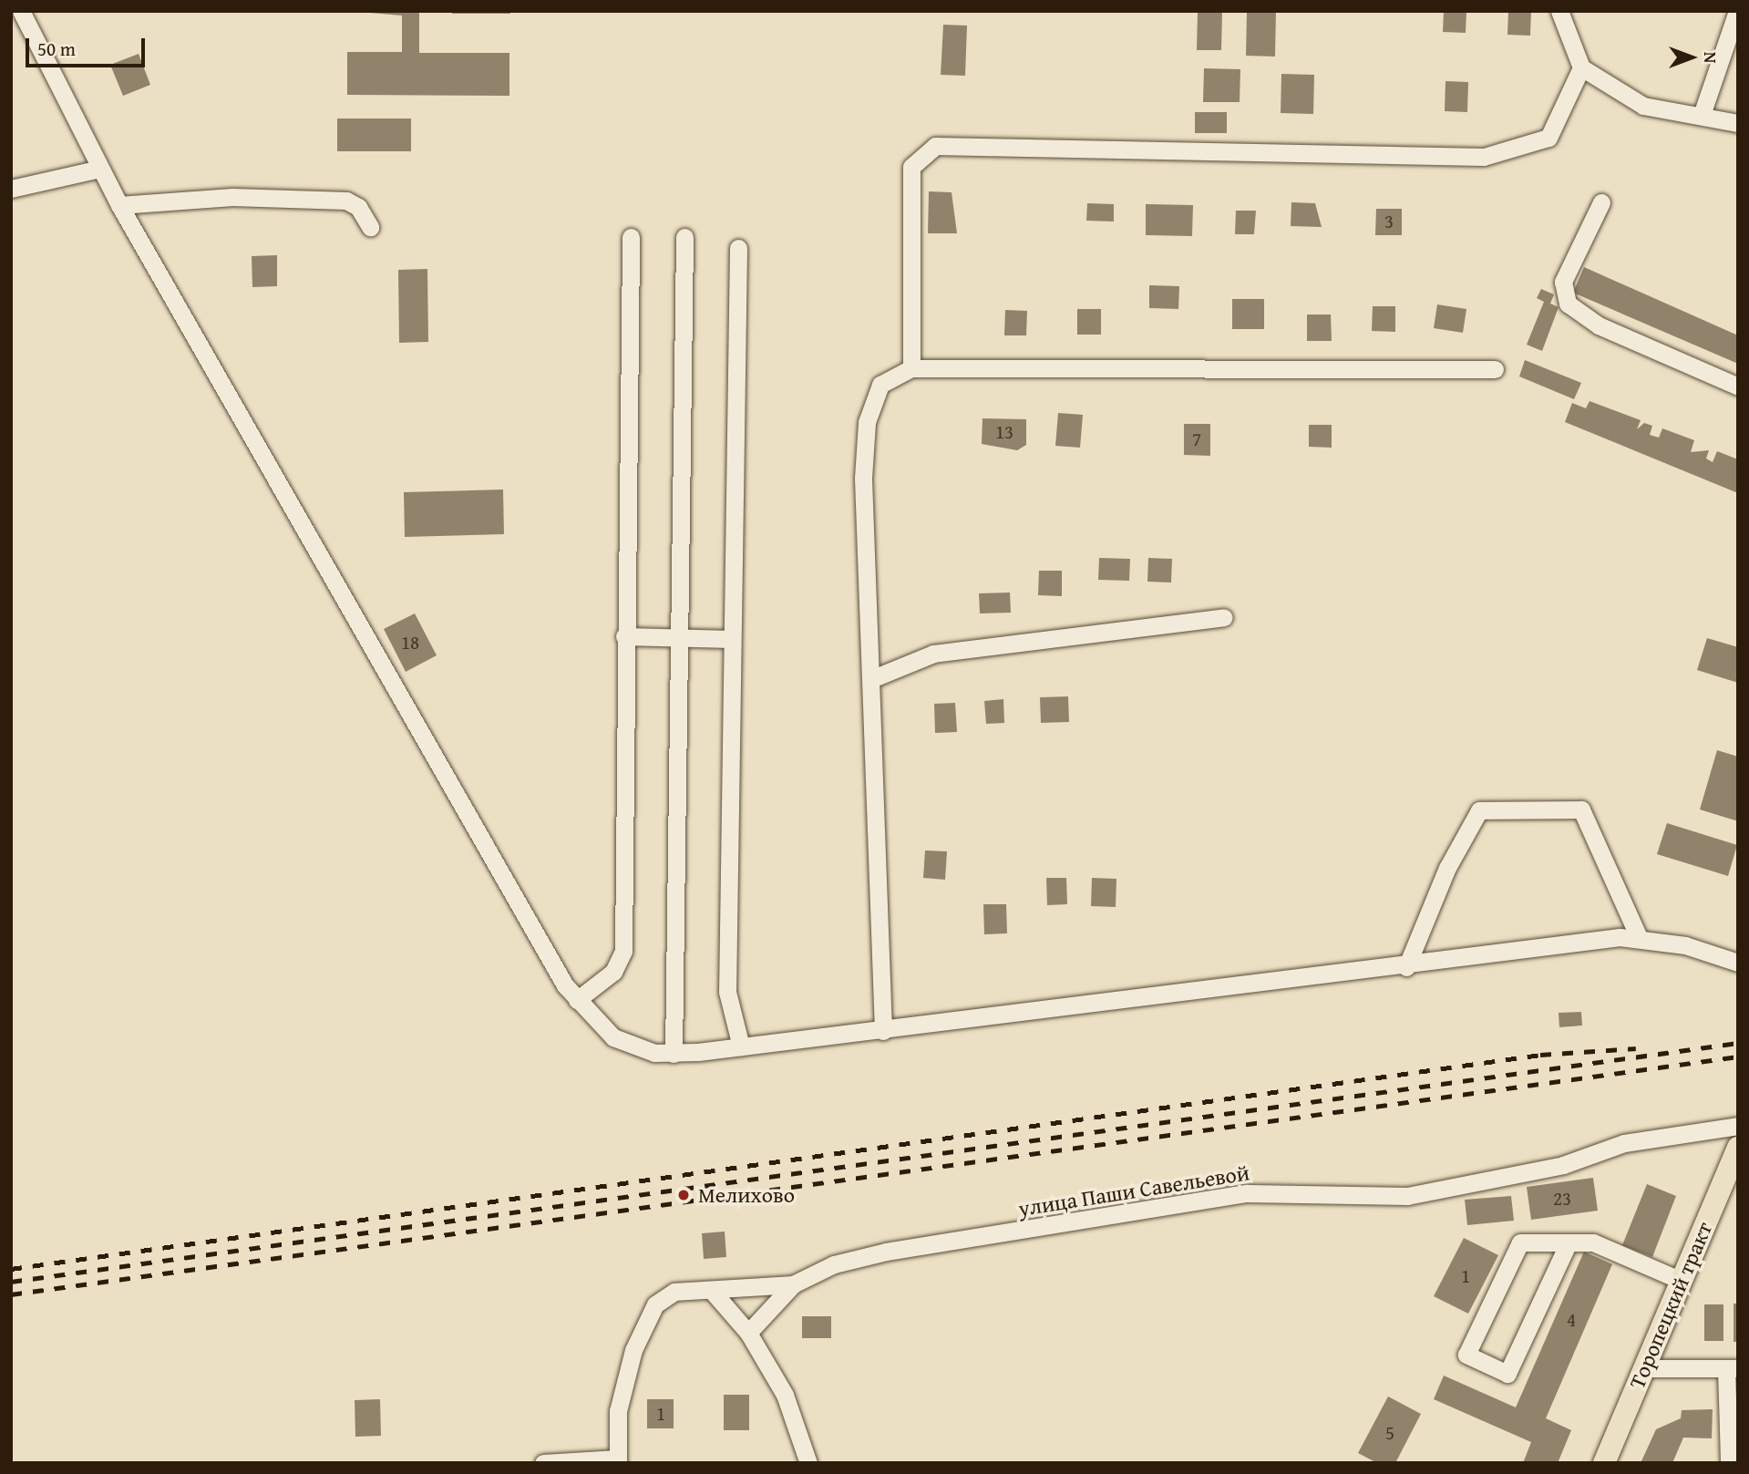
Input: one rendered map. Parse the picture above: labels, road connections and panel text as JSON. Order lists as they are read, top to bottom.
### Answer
{
  "streets": {
    "main road": ["Торопецкий тракт"],
    "street": ["улица Паши Савельевой"]
  },
  "places": ["Мелихово"],
  "house_numbers": [
    "3",
    "13",
    "7",
    "18",
    "23",
    "1",
    "4",
    "1",
    "5"
  ],
  "scale_bar": "50 m",
  "north": "right"
}
